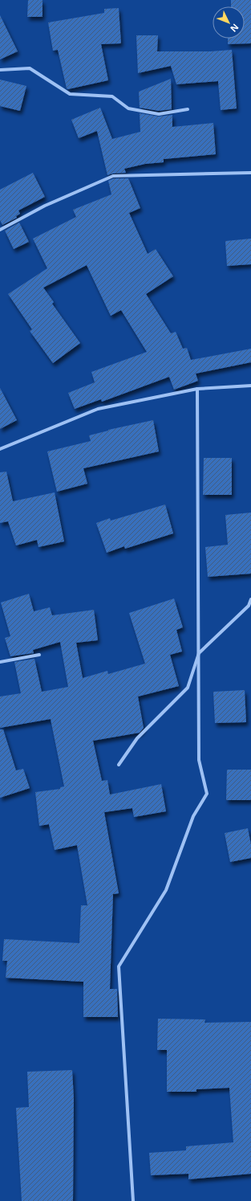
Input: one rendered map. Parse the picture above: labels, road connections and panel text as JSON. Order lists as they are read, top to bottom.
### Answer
{
  "north": "bottom right"
}
